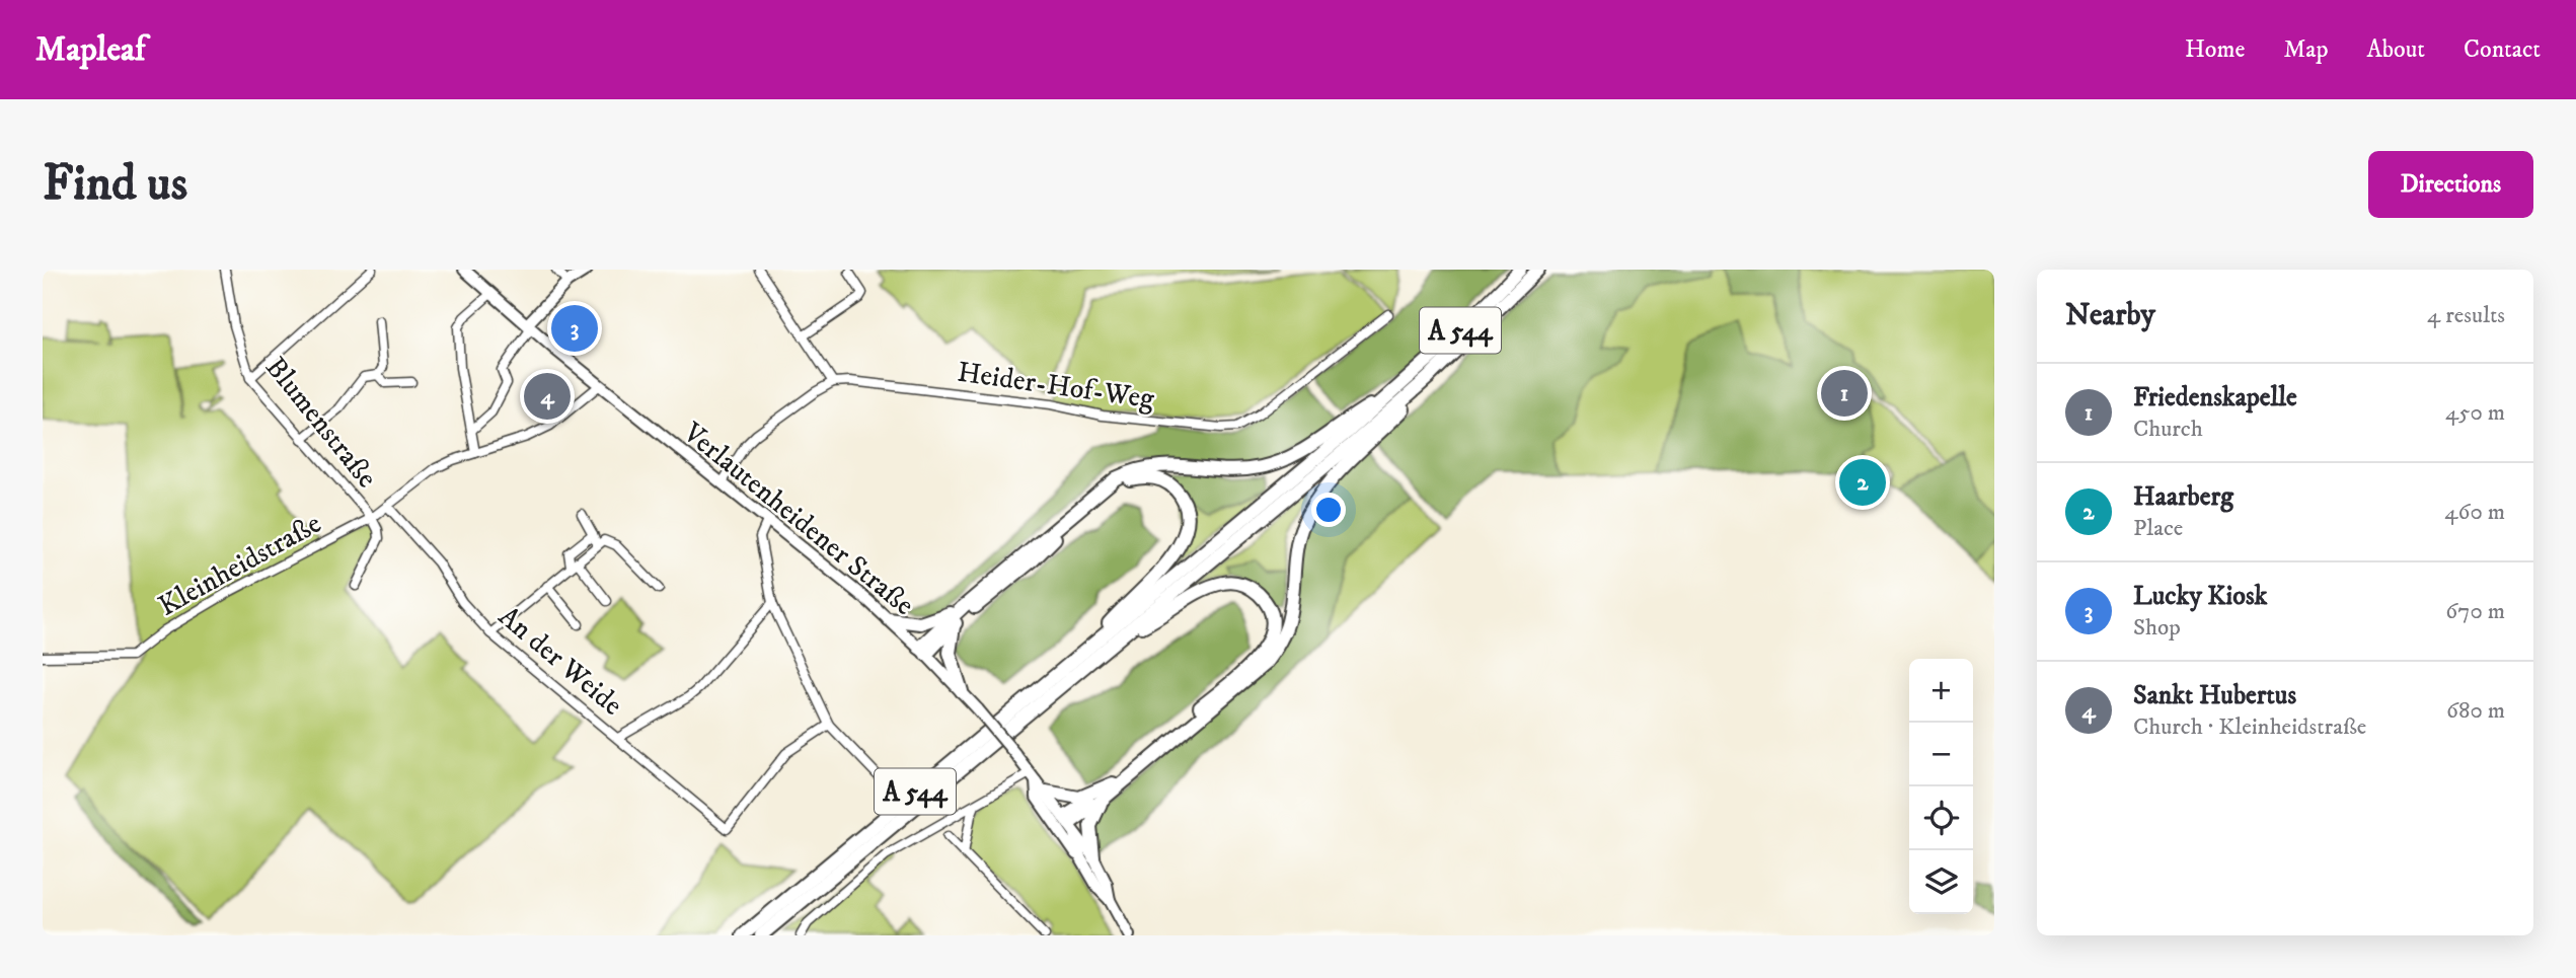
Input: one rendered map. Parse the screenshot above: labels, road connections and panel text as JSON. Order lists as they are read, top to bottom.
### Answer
{
  "streets": {
    "highway": ["A 544"],
    "main road": ["Verlautenheidener Straße"],
    "street": [
      "Heider-Hof-Weg",
      "Blumenstraße",
      "Kleinheidstraße",
      "An der Weide"
    ]
  },
  "crossings": [
    ["Blumenstraße", "Kleinheidstraße"],
    ["Verlautenheidener Straße", "Kleinheidstraße"],
    ["Kleinheidstraße", "An der Weide"]
  ],
  "page": {
    "header": "Mapleaf",
    "nav": [
      "Home",
      "Map",
      "About",
      "Contact"
    ],
    "buttons": "Directions",
    "title": "Find us",
    "heading": ["Nearby", "4 results"],
    "pins": [
      "3",
      "1",
      "4",
      "2"
    ],
    "list": [
      {
        "mark": "1",
        "name": "Friedenskapelle",
        "note": "Church",
        "value": "450 m"
      },
      {
        "mark": "2",
        "name": "Haarberg",
        "note": "Place",
        "value": "460 m"
      },
      {
        "mark": "3",
        "name": "Lucky Kiosk",
        "note": "Shop",
        "value": "670 m"
      },
      {
        "mark": "4",
        "name": "Sankt Hubertus",
        "note": "Church · Kleinheidstraße",
        "value": "680 m"
      }
    ],
    "map_buttons": ["+", "−"]
  }
}
